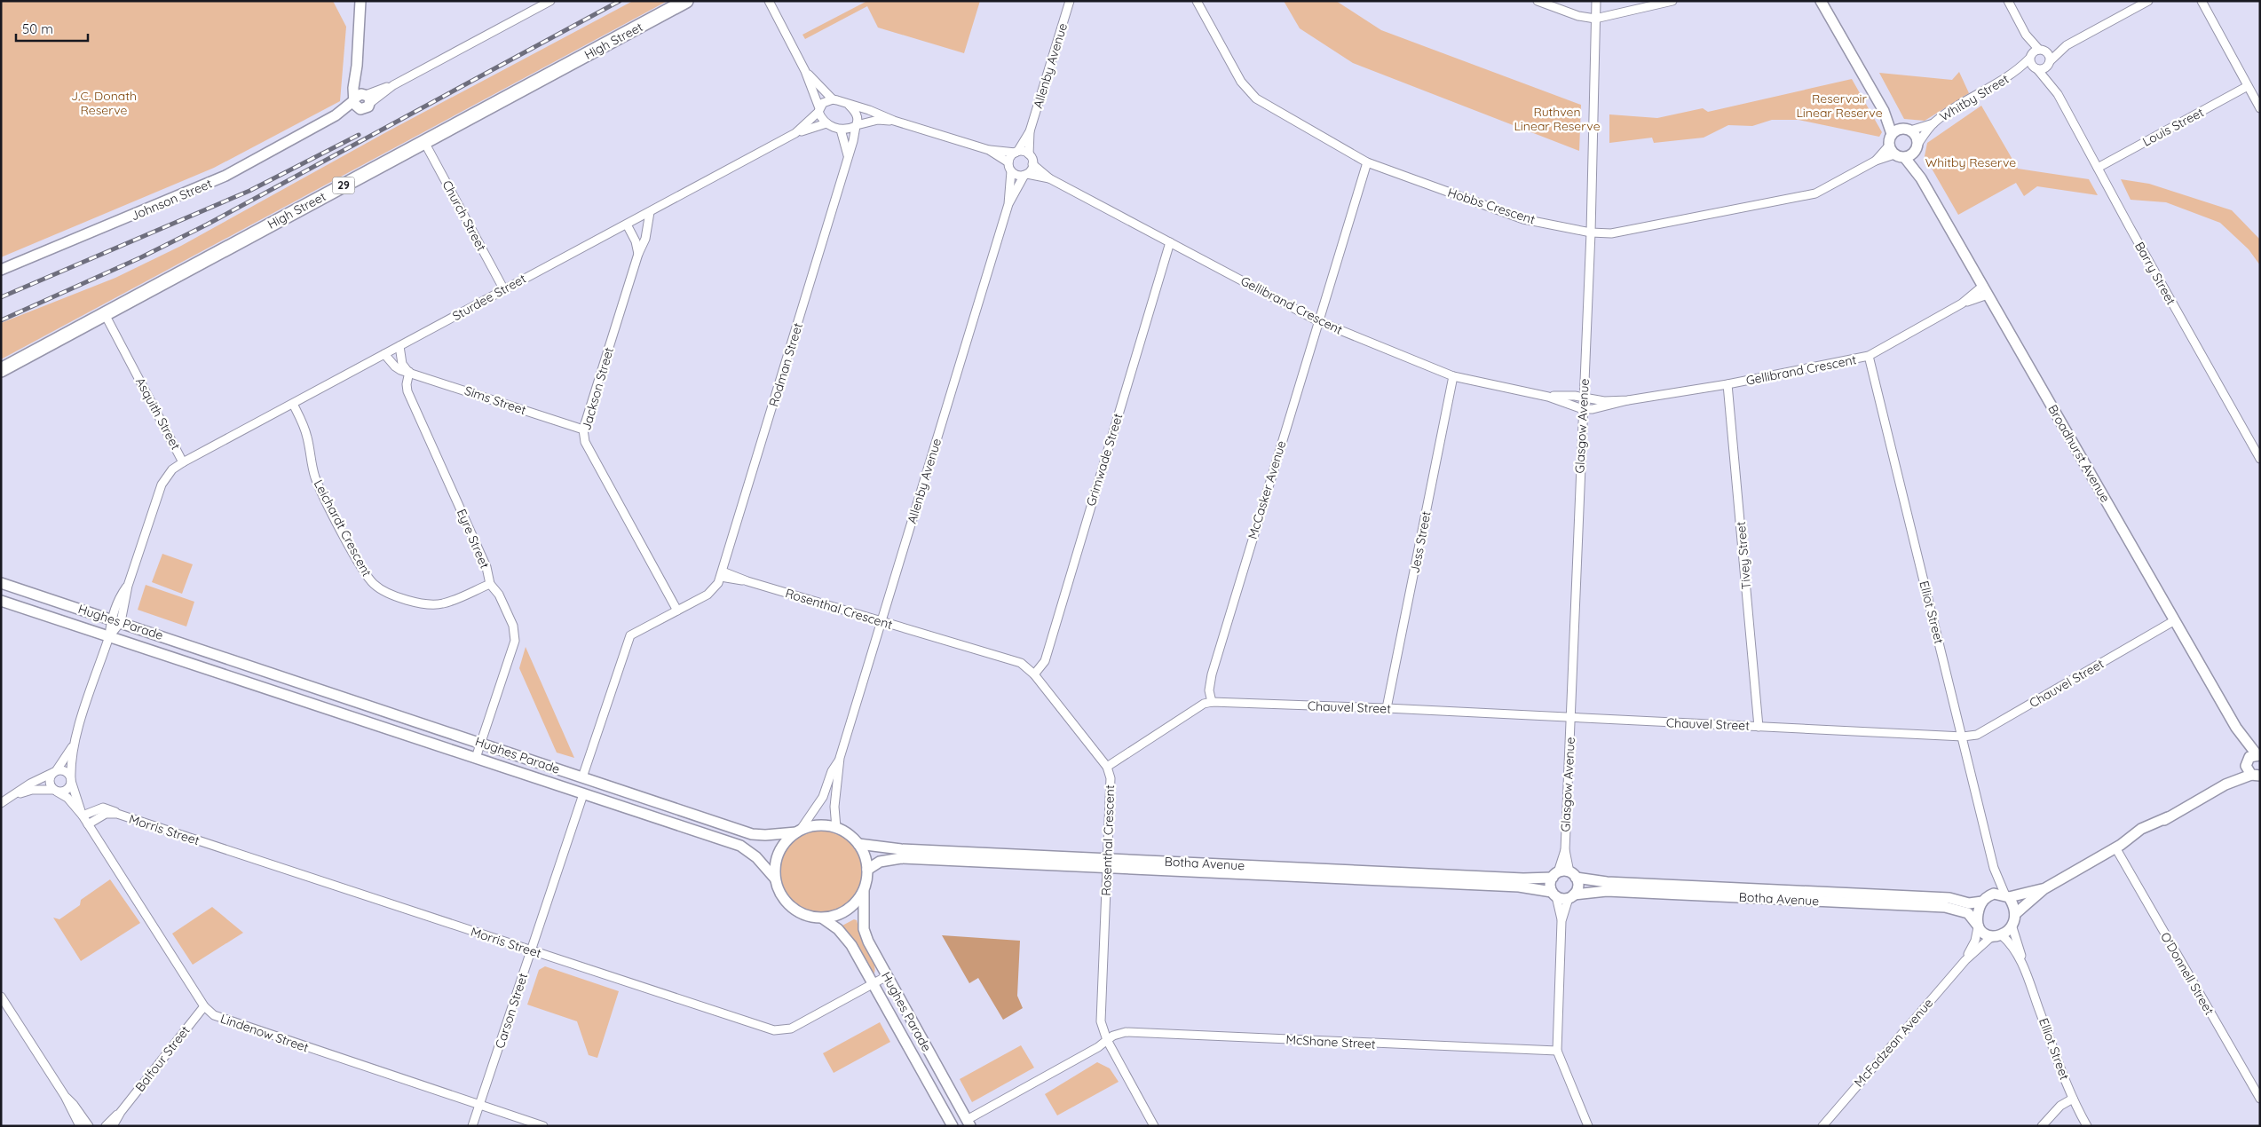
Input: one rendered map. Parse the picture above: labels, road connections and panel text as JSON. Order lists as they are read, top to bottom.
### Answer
{
  "streets": {
    "main road": ["High Street", "29"],
    "street": [
      "Allenby Avenue",
      "Whitby Street",
      "Louis Street",
      "Johnson Street",
      "Hobbs Crescent",
      "Church Street",
      "Barry Street",
      "Sturdee Street",
      "Gellibrand Crescent",
      "Rodman Street",
      "Jackson Street",
      "Sims Street",
      "Asquith Street",
      "Glasgow Avenue",
      "Broadhurst Avenue",
      "Grimwade Street",
      "McCasker Avenue",
      "Leichardt Crescent",
      "Eyre Street",
      "Jess Street",
      "Tivey Street",
      "Rosenthal Crescent",
      "Elliot Street",
      "Hughes Parade",
      "Chauvel Street",
      "Morris Street",
      "Botha Avenue",
      "O'Donnell Street",
      "Carson Street",
      "Lindenow Street",
      "McShane Street",
      "McFadzean Avenue",
      "Balfour Street"
    ]
  },
  "crossings": [
    ["High Street", "Church Street"],
    ["High Street", "Asquith Street"],
    ["Allenby Avenue", "Gellibrand Crescent"],
    ["Allenby Avenue", "Rosenthal Crescent"],
    ["Allenby Avenue", "Hughes Parade"],
    ["Allenby Avenue", "Botha Avenue"],
    ["Whitby Street", "Hobbs Crescent"],
    ["Whitby Street", "Barry Street"],
    ["Whitby Street", "Broadhurst Avenue"],
    ["Louis Street", "Barry Street"],
    ["Hobbs Crescent", "Glasgow Avenue"],
    ["Hobbs Crescent", "Broadhurst Avenue"],
    ["Hobbs Crescent", "McCasker Avenue"],
    ["Church Street", "Sturdee Street"],
    ["Sturdee Street", "Rodman Street"],
    ["Sturdee Street", "Jackson Street"],
    ["Sturdee Street", "Sims Street"],
    ["Sturdee Street", "Asquith Street"],
    ["Sturdee Street", "Leichardt Crescent"],
    ["Gellibrand Crescent", "Glasgow Avenue"],
    ["Gellibrand Crescent", "Broadhurst Avenue"],
    ["Gellibrand Crescent", "Grimwade Street"],
    ["Gellibrand Crescent", "McCasker Avenue"],
    ["Gellibrand Crescent", "Jess Street"],
    ["Gellibrand Crescent", "Tivey Street"],
    ["Gellibrand Crescent", "Elliot Street"],
    ["Rodman Street", "Rosenthal Crescent"],
    ["Jackson Street", "Sims Street"],
    ["Sims Street", "Eyre Street"],
    ["Asquith Street", "Hughes Parade"],
    ["Asquith Street", "Lindenow Street"],
    ["Glasgow Avenue", "Chauvel Street"],
    ["Glasgow Avenue", "Botha Avenue"],
    ["Broadhurst Avenue", "Chauvel Street"],
    ["Grimwade Street", "Rosenthal Crescent"],
    ["McCasker Avenue", "Chauvel Street"],
    ["Leichardt Crescent", "Eyre Street"],
    ["Eyre Street", "Hughes Parade"],
    ["Jess Street", "Chauvel Street"],
    ["Tivey Street", "Chauvel Street"],
    ["Rosenthal Crescent", "Botha Avenue"],
    ["Rosenthal Crescent", "McShane Street"],
    ["Elliot Street", "Chauvel Street"],
    ["Elliot Street", "Botha Avenue"],
    ["Elliot Street", "McFadzean Avenue"],
    ["Hughes Parade", "Morris Street"],
    ["Hughes Parade", "Botha Avenue"],
    ["Hughes Parade", "Carson Street"],
    ["Morris Street", "Carson Street"],
    ["Morris Street", "Lindenow Street"],
    ["Botha Avenue", "McFadzean Avenue"],
    ["Carson Street", "Lindenow Street"],
    ["Lindenow Street", "Balfour Street"]
  ],
  "parks": [
    "J.C. Donath Reserve",
    "Reservoir Linear Reserve",
    "Ruthven Linear Reserve",
    "Whitby Reserve"
  ],
  "scale_bar": "50 m"
}
